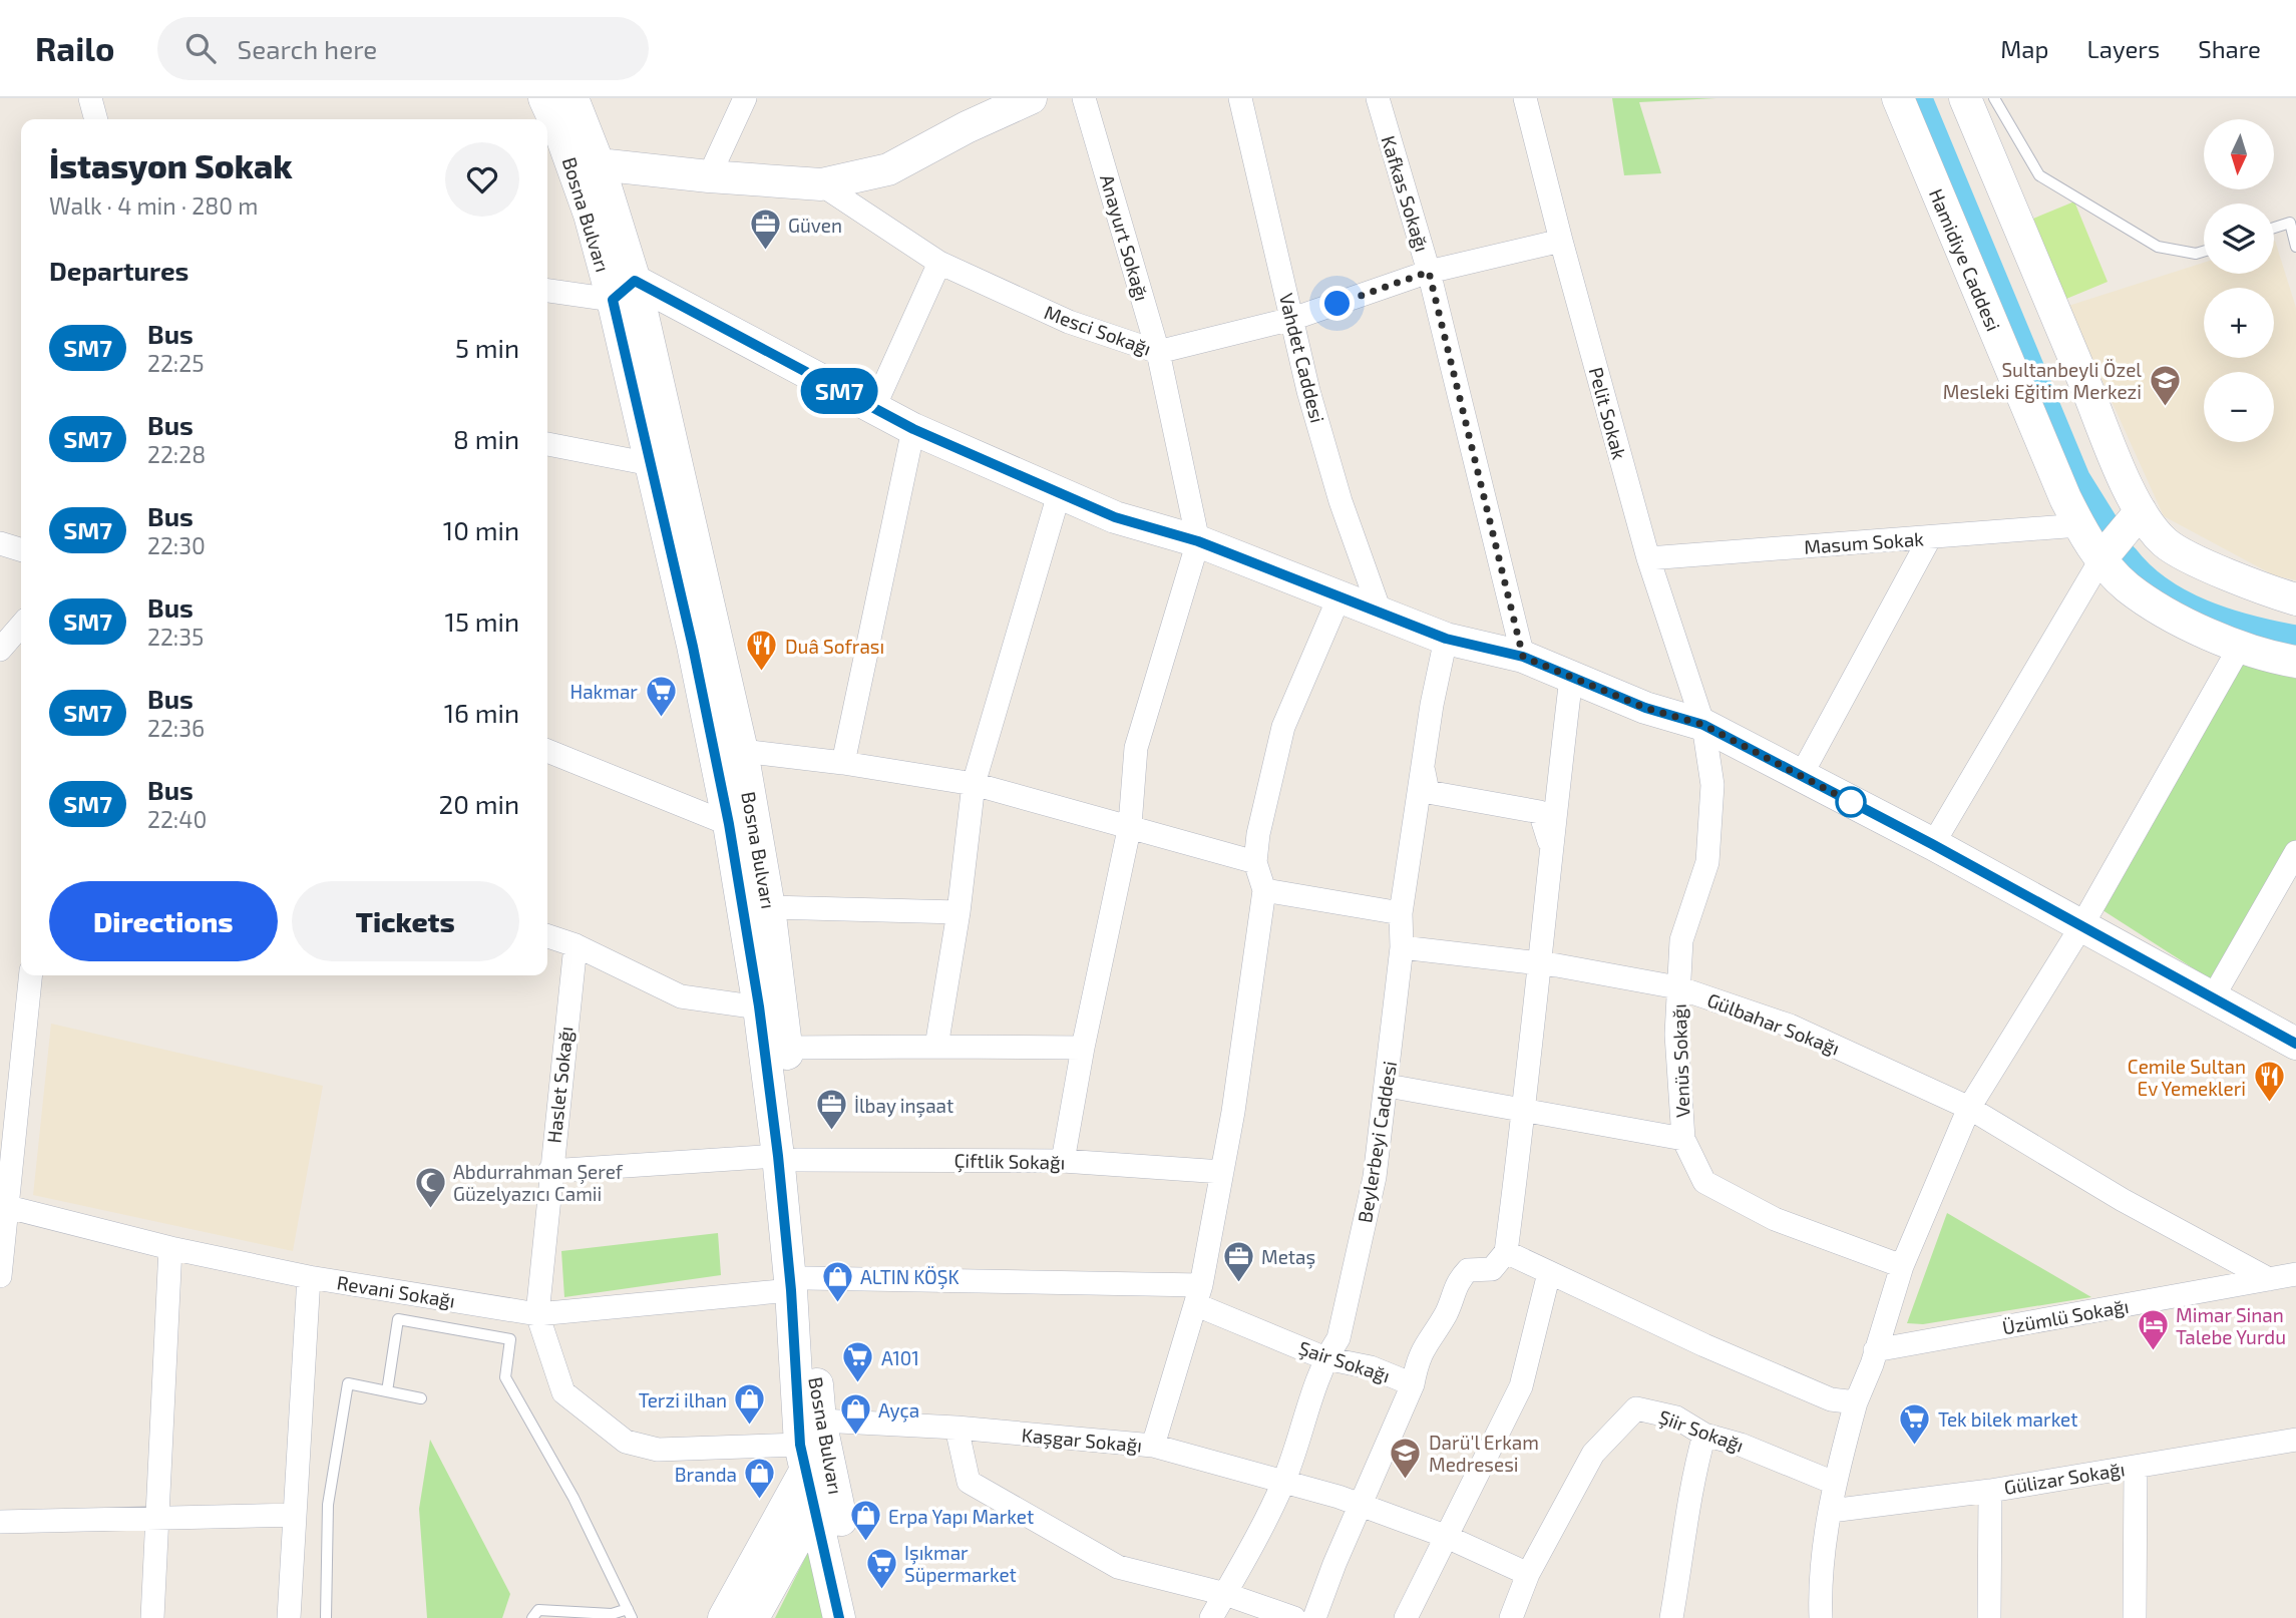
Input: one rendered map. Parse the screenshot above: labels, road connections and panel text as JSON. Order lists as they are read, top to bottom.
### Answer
{
  "streets": {
    "street": [
      "Kafkas Sokağı",
      "Bosna Bulvarı",
      "Anayurt Sokağı",
      "Hamidiye Caddesi",
      "Mesci Sokağı",
      "Vahdet Caddesi",
      "Pelit Sokak",
      "Masum Sokak",
      "Gülbahar Sokağı",
      "Venüs Sokağı",
      "Haslet Sokağı",
      "Beylerbeyi Caddesi",
      "Çiftlik Sokağı",
      "Revani Sokağı",
      "Üzümlü Sokağı",
      "Şair Sokağı",
      "Şiir Sokağı",
      "Kaşgar Sokağı",
      "Gülizar Sokağı"
    ]
  },
  "crossings": [
    ["Kafkas Sokağı", "Mesci Sokağı"],
    ["Bosna Bulvarı", "Çiftlik Sokağı"],
    ["Bosna Bulvarı", "Revani Sokağı"],
    ["Bosna Bulvarı", "Kaşgar Sokağı"],
    ["Anayurt Sokağı", "Mesci Sokağı"],
    ["Hamidiye Caddesi", "Masum Sokak"],
    ["Mesci Sokağı", "Vahdet Caddesi"],
    ["Mesci Sokağı", "Pelit Sokak"],
    ["Pelit Sokak", "Masum Sokak"],
    ["Pelit Sokak", "Venüs Sokağı"],
    ["Gülbahar Sokağı", "Venüs Sokağı"],
    ["Gülbahar Sokağı", "Beylerbeyi Caddesi"],
    ["Gülbahar Sokağı", "Üzümlü Sokağı"],
    ["Haslet Sokağı", "Çiftlik Sokağı"],
    ["Haslet Sokağı", "Revani Sokağı"],
    ["Haslet Sokağı", "Kaşgar Sokağı"],
    ["Beylerbeyi Caddesi", "Şair Sokağı"],
    ["Beylerbeyi Caddesi", "Kaşgar Sokağı"],
    ["Revani Sokağı", "Şair Sokağı"],
    ["Şair Sokağı", "Kaşgar Sokağı"],
    ["Şiir Sokağı", "Kaşgar Sokağı"]
  ],
  "places": {
    "office": ["Güven", "İlbay inşaat", "Metaş"],
    "school or university": ["Sultanbeyli Özel Mesleki Eğitim Merkezi", "Darü'l Erkam Medresesi"],
    "restaurant": ["Duâ Sofrası", "Cemile Sultan Ev Yemekleri"],
    "supermarket": [
      "Hakmar",
      "A101",
      "Tek bilek market",
      "Işıkmar Süpermarket"
    ],
    "mosque": ["Abdurrahman Şeref Güzelyazıcı Camii"],
    "shop": [
      "ALTIN KÖŞK",
      "Terzi ilhan",
      "Ayça",
      "Branda",
      "Erpa Yapı Market"
    ],
    "hotel": ["Mimar Sinan Talebe Yurdu"]
  },
  "lines": ["bus line SM7"],
  "north": "bottom",
  "page": {
    "header": "Railo",
    "search": "Search here",
    "nav": ["Map", "Layers", "Share"],
    "on_map": "SM7",
    "map_buttons": ["+", "−"],
    "heading": [
      ["İstasyon Sokak", "Walk · 4 min · 280 m"],
      "Departures"
    ],
    "list": [
      {
        "mark": "SM7",
        "name": "Bus",
        "note": "22:25",
        "value": "5 min"
      },
      {
        "mark": "SM7",
        "name": "Bus",
        "note": "22:28",
        "value": "8 min"
      },
      {
        "mark": "SM7",
        "name": "Bus",
        "note": "22:30",
        "value": "10 min"
      },
      {
        "mark": "SM7",
        "name": "Bus",
        "note": "22:35",
        "value": "15 min"
      },
      {
        "mark": "SM7",
        "name": "Bus",
        "note": "22:36",
        "value": "16 min"
      },
      {
        "mark": "SM7",
        "name": "Bus",
        "note": "22:40",
        "value": "20 min"
      }
    ],
    "buttons": ["Directions", "Tickets"]
  }
}
